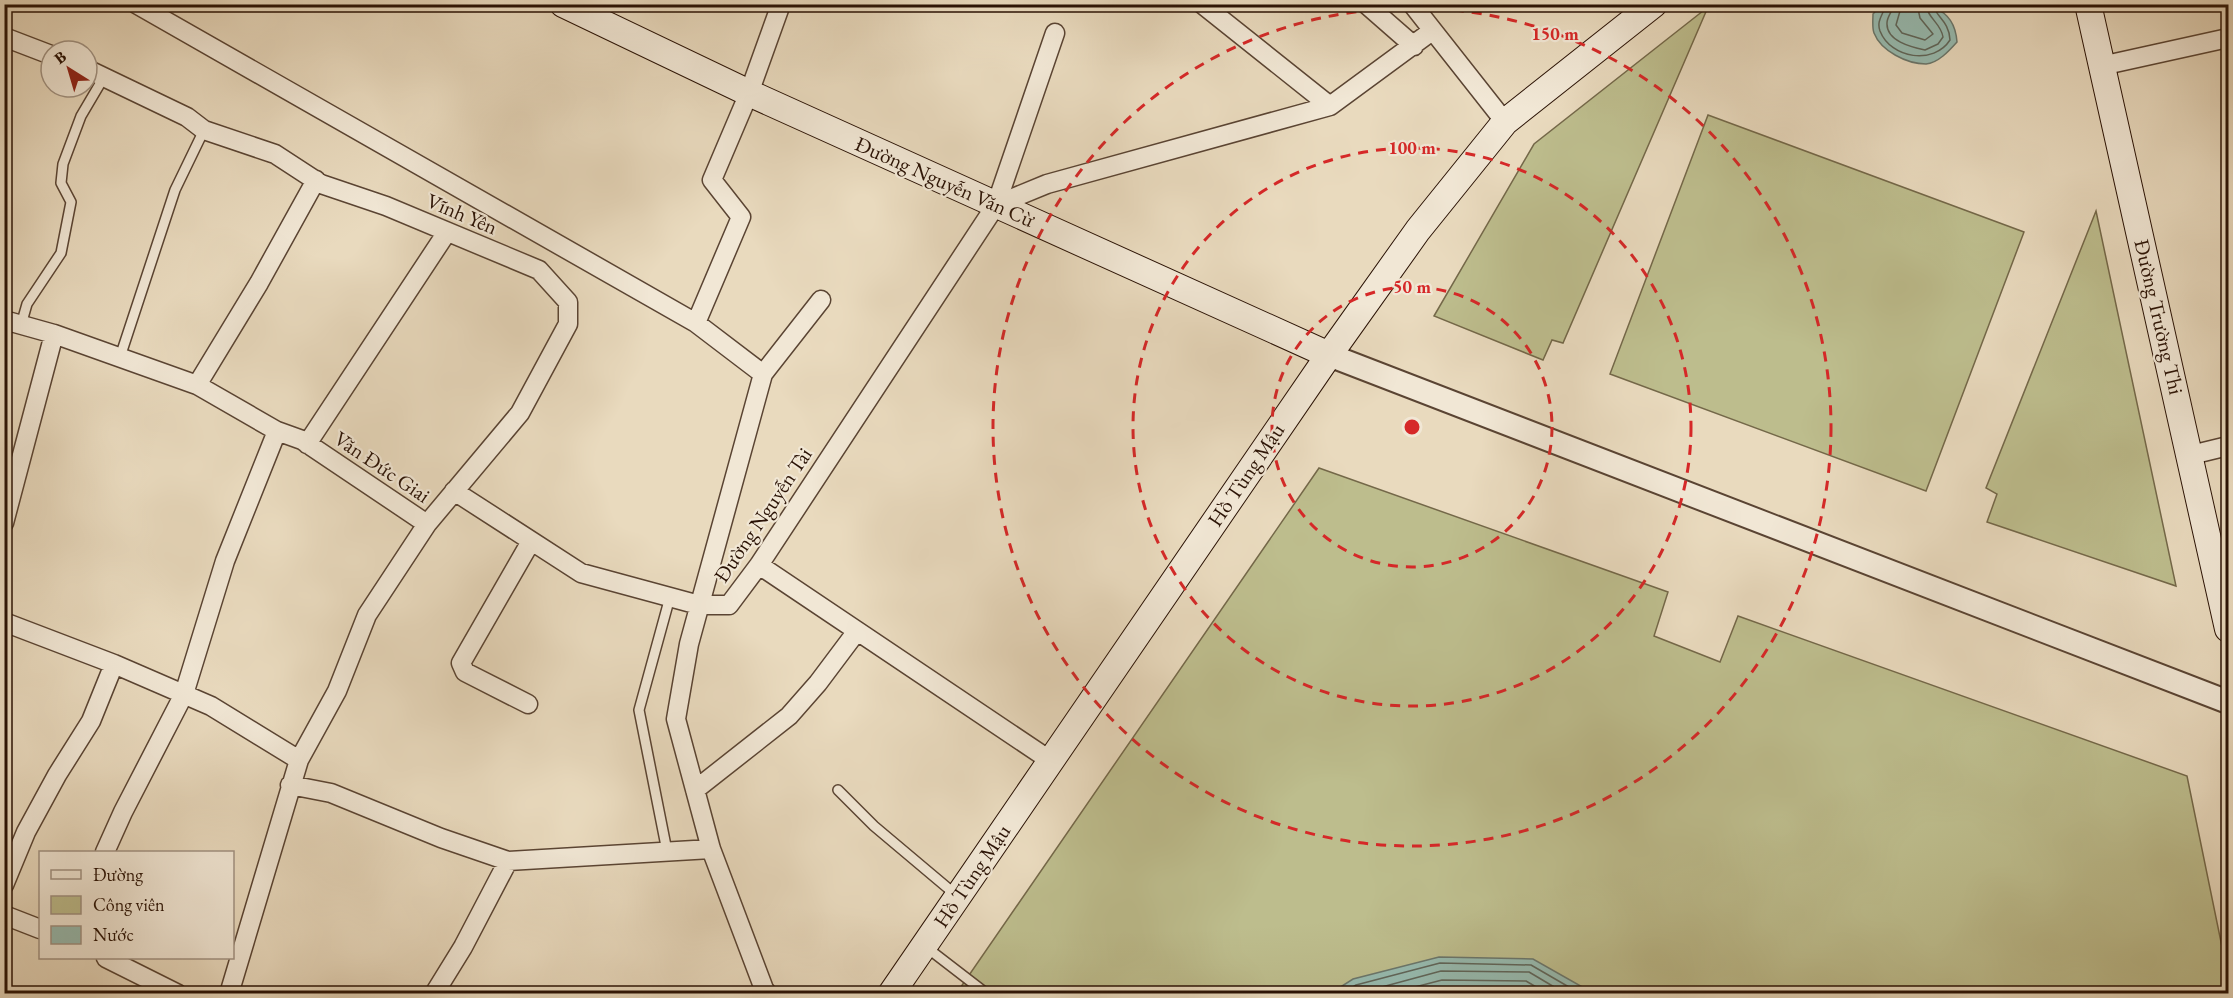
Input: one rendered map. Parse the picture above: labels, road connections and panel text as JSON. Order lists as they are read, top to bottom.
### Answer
{
  "streets": {
    "main road": ["Đường Nguyễn Văn Cừ", "Đường Trường Thi", "Hồ Tùng Mậu"],
    "street": ["Vĩnh Yên", "Văn Đức Giai", "Đường Nguyễn Tài"]
  },
  "crossings": [
    ["Đường Nguyễn Văn Cừ", "Hồ Tùng Mậu"],
    ["Đường Nguyễn Văn Cừ", "Đường Nguyễn Tài"],
    ["Vĩnh Yên", "Văn Đức Giai"]
  ],
  "legend": ["Đường", "Công viên", "Nước"],
  "north": "top left",
  "rings": ["150 m", "100 m", "50 m"]
}
